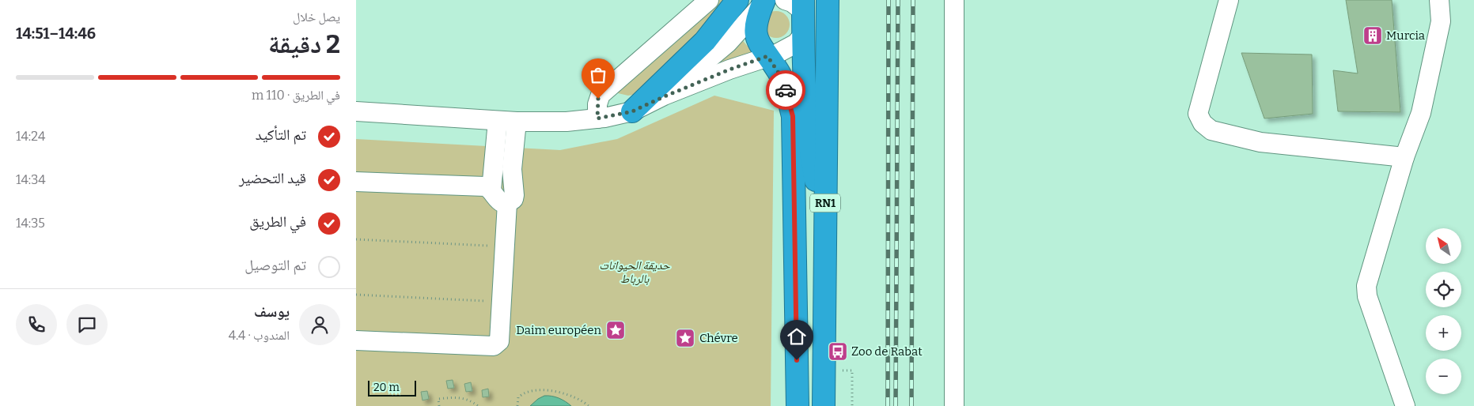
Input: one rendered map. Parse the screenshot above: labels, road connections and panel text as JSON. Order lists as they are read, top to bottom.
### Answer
{
  "streets": {
    "highway": ["RN1"]
  },
  "parks": ["حديقة الحيوانات بالرباط"],
  "places": {
    "building": ["Murcia"],
    "place": ["Daim européen", "Chévre"],
    "bus stop": ["Zoo de Rabat"]
  },
  "scale_bar": "20 m",
  "north": "top left",
  "page": {
    "heading": ["2 دقيقة", "يصل خلال", "14:46–14:51"],
    "panel": ["يوسف", "المندوب · 4.4"],
    "bar": "في الطريق · 110 m",
    "list": [
      ["تم التأكيد", "14:24"],
      ["قيد التحضير", "14:34"],
      ["في الطريق", "14:35"],
      "تم التوصيل"
    ],
    "map_buttons": ["+", "−"],
    "scale": "20 m"
  }
}
